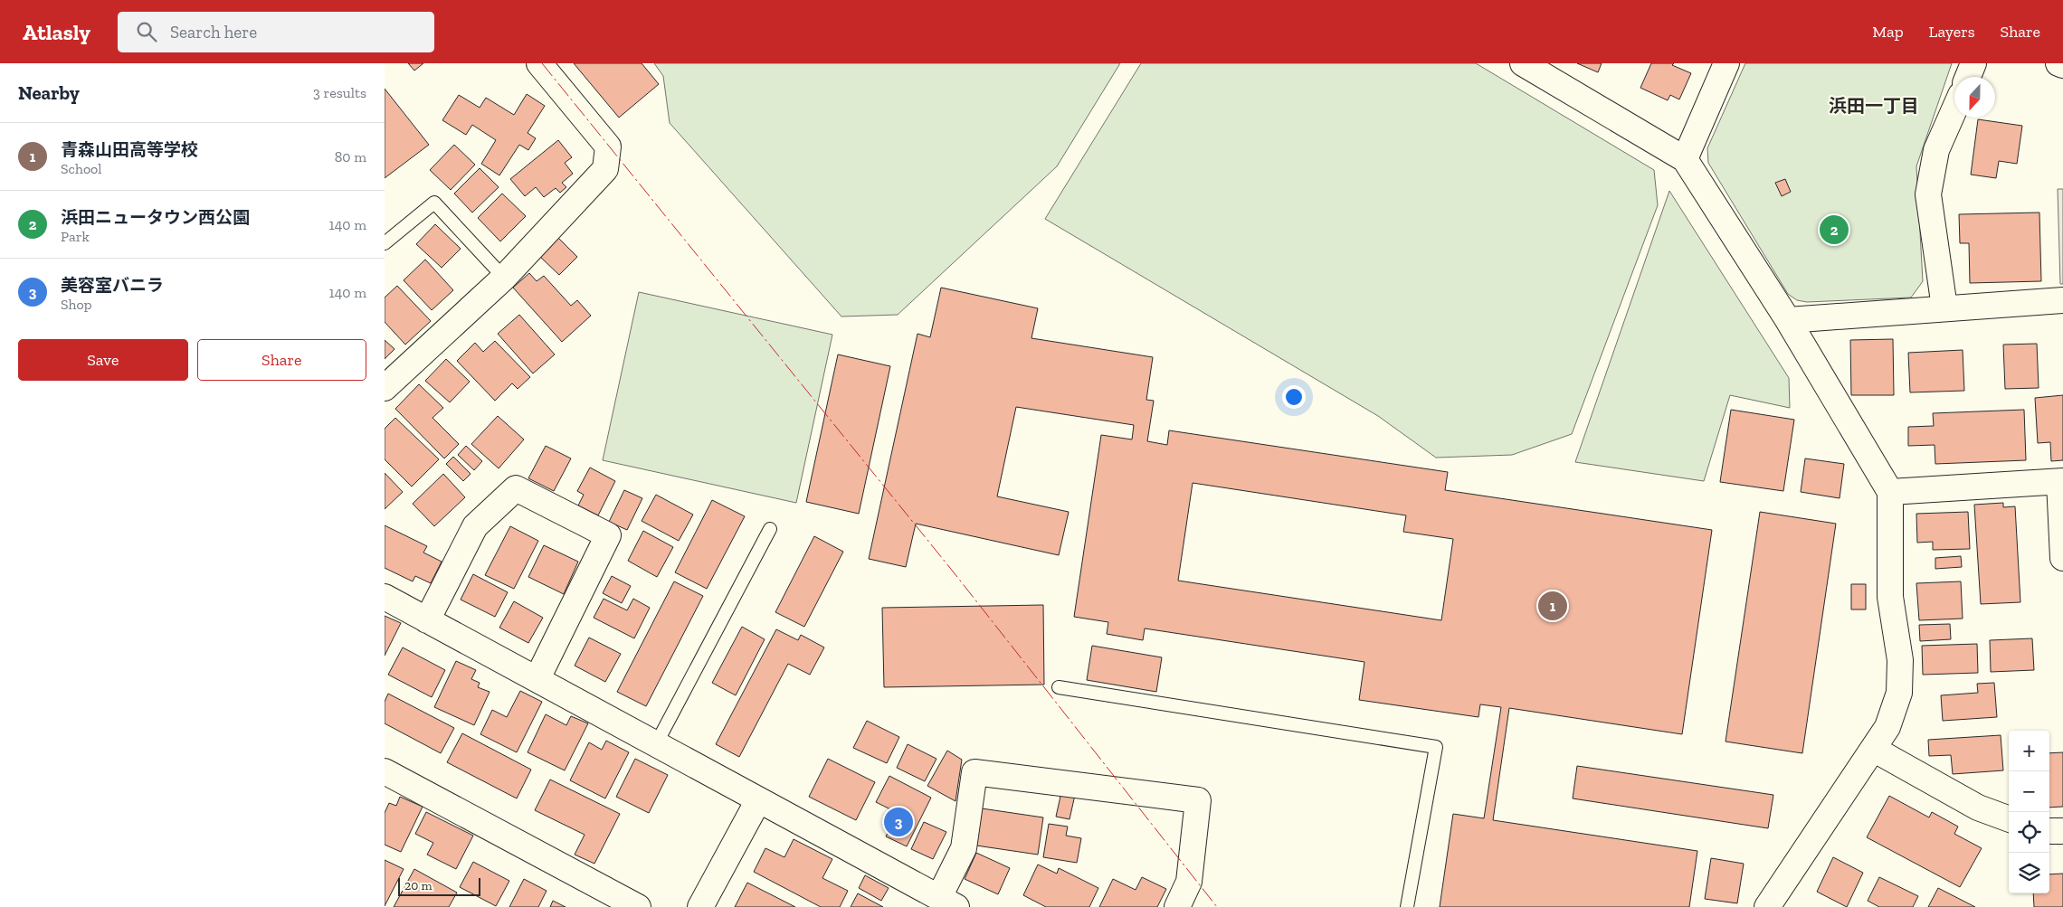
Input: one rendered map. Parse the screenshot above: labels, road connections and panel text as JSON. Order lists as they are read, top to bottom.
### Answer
{
  "districts": ["浜田一丁目"],
  "scale_bar": "20 m",
  "north": "bottom",
  "page": {
    "header": "Atlasly",
    "search": "Search here",
    "nav": ["Map", "Layers", "Share"],
    "heading": ["Nearby", "3 results"],
    "list": [
      {
        "mark": "1",
        "name": "青森山田高等学校",
        "note": "School",
        "value": "80 m"
      },
      {
        "mark": "2",
        "name": "浜田ニュータウン西公園",
        "note": "Park",
        "value": "140 m"
      },
      {
        "mark": "3",
        "name": "美容室バニラ",
        "note": "Shop",
        "value": "140 m"
      }
    ],
    "pins": ["2", "1", "3"],
    "buttons": ["Save", "Share"],
    "map_buttons": ["+", "−"],
    "scale": "20 m"
  }
}
